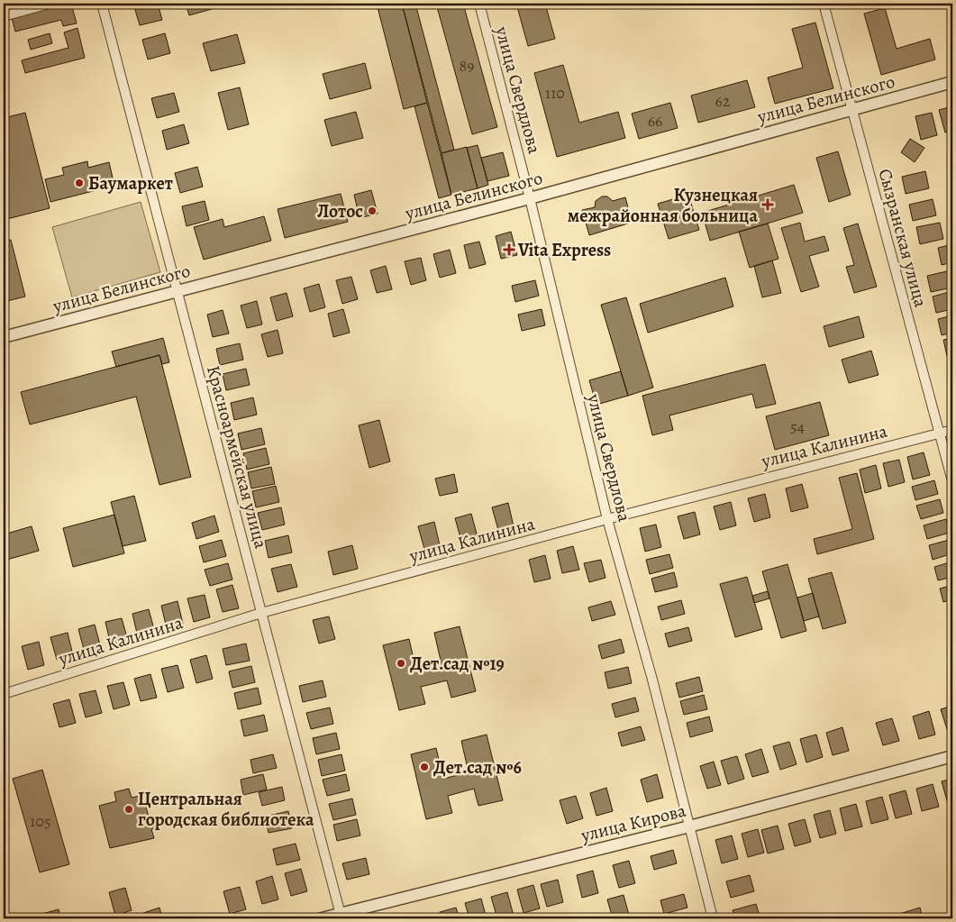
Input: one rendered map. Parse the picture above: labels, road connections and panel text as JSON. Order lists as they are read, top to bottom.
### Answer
{
  "streets": {
    "street": [
      "улица Свердлова",
      "улица Белинского",
      "Сызранская улица",
      "улица Калинина",
      "Красноармейская улица",
      "улица Кирова"
    ]
  },
  "crossings": [
    ["улица Свердлова", "улица Белинского"],
    ["улица Свердлова", "улица Калинина"],
    ["улица Свердлова", "улица Кирова"],
    ["улица Белинского", "Сызранская улица"],
    ["улица Белинского", "Красноармейская улица"],
    ["Сызранская улица", "улица Калинина"],
    ["улица Калинина", "Красноармейская улица"],
    ["Красноармейская улица", "улица Кирова"]
  ],
  "places": {
    "other": [
      "Баумаркет",
      "Лотос",
      "Дет.сад №19",
      "Дет.сад №6",
      "Центральная городская библиотека"
    ],
    "health": ["Кузнецкая межрайонная больница", "Vita Express"]
  },
  "house_numbers": [
    "89",
    "110",
    "62",
    "66",
    "54",
    "105"
  ]
}
